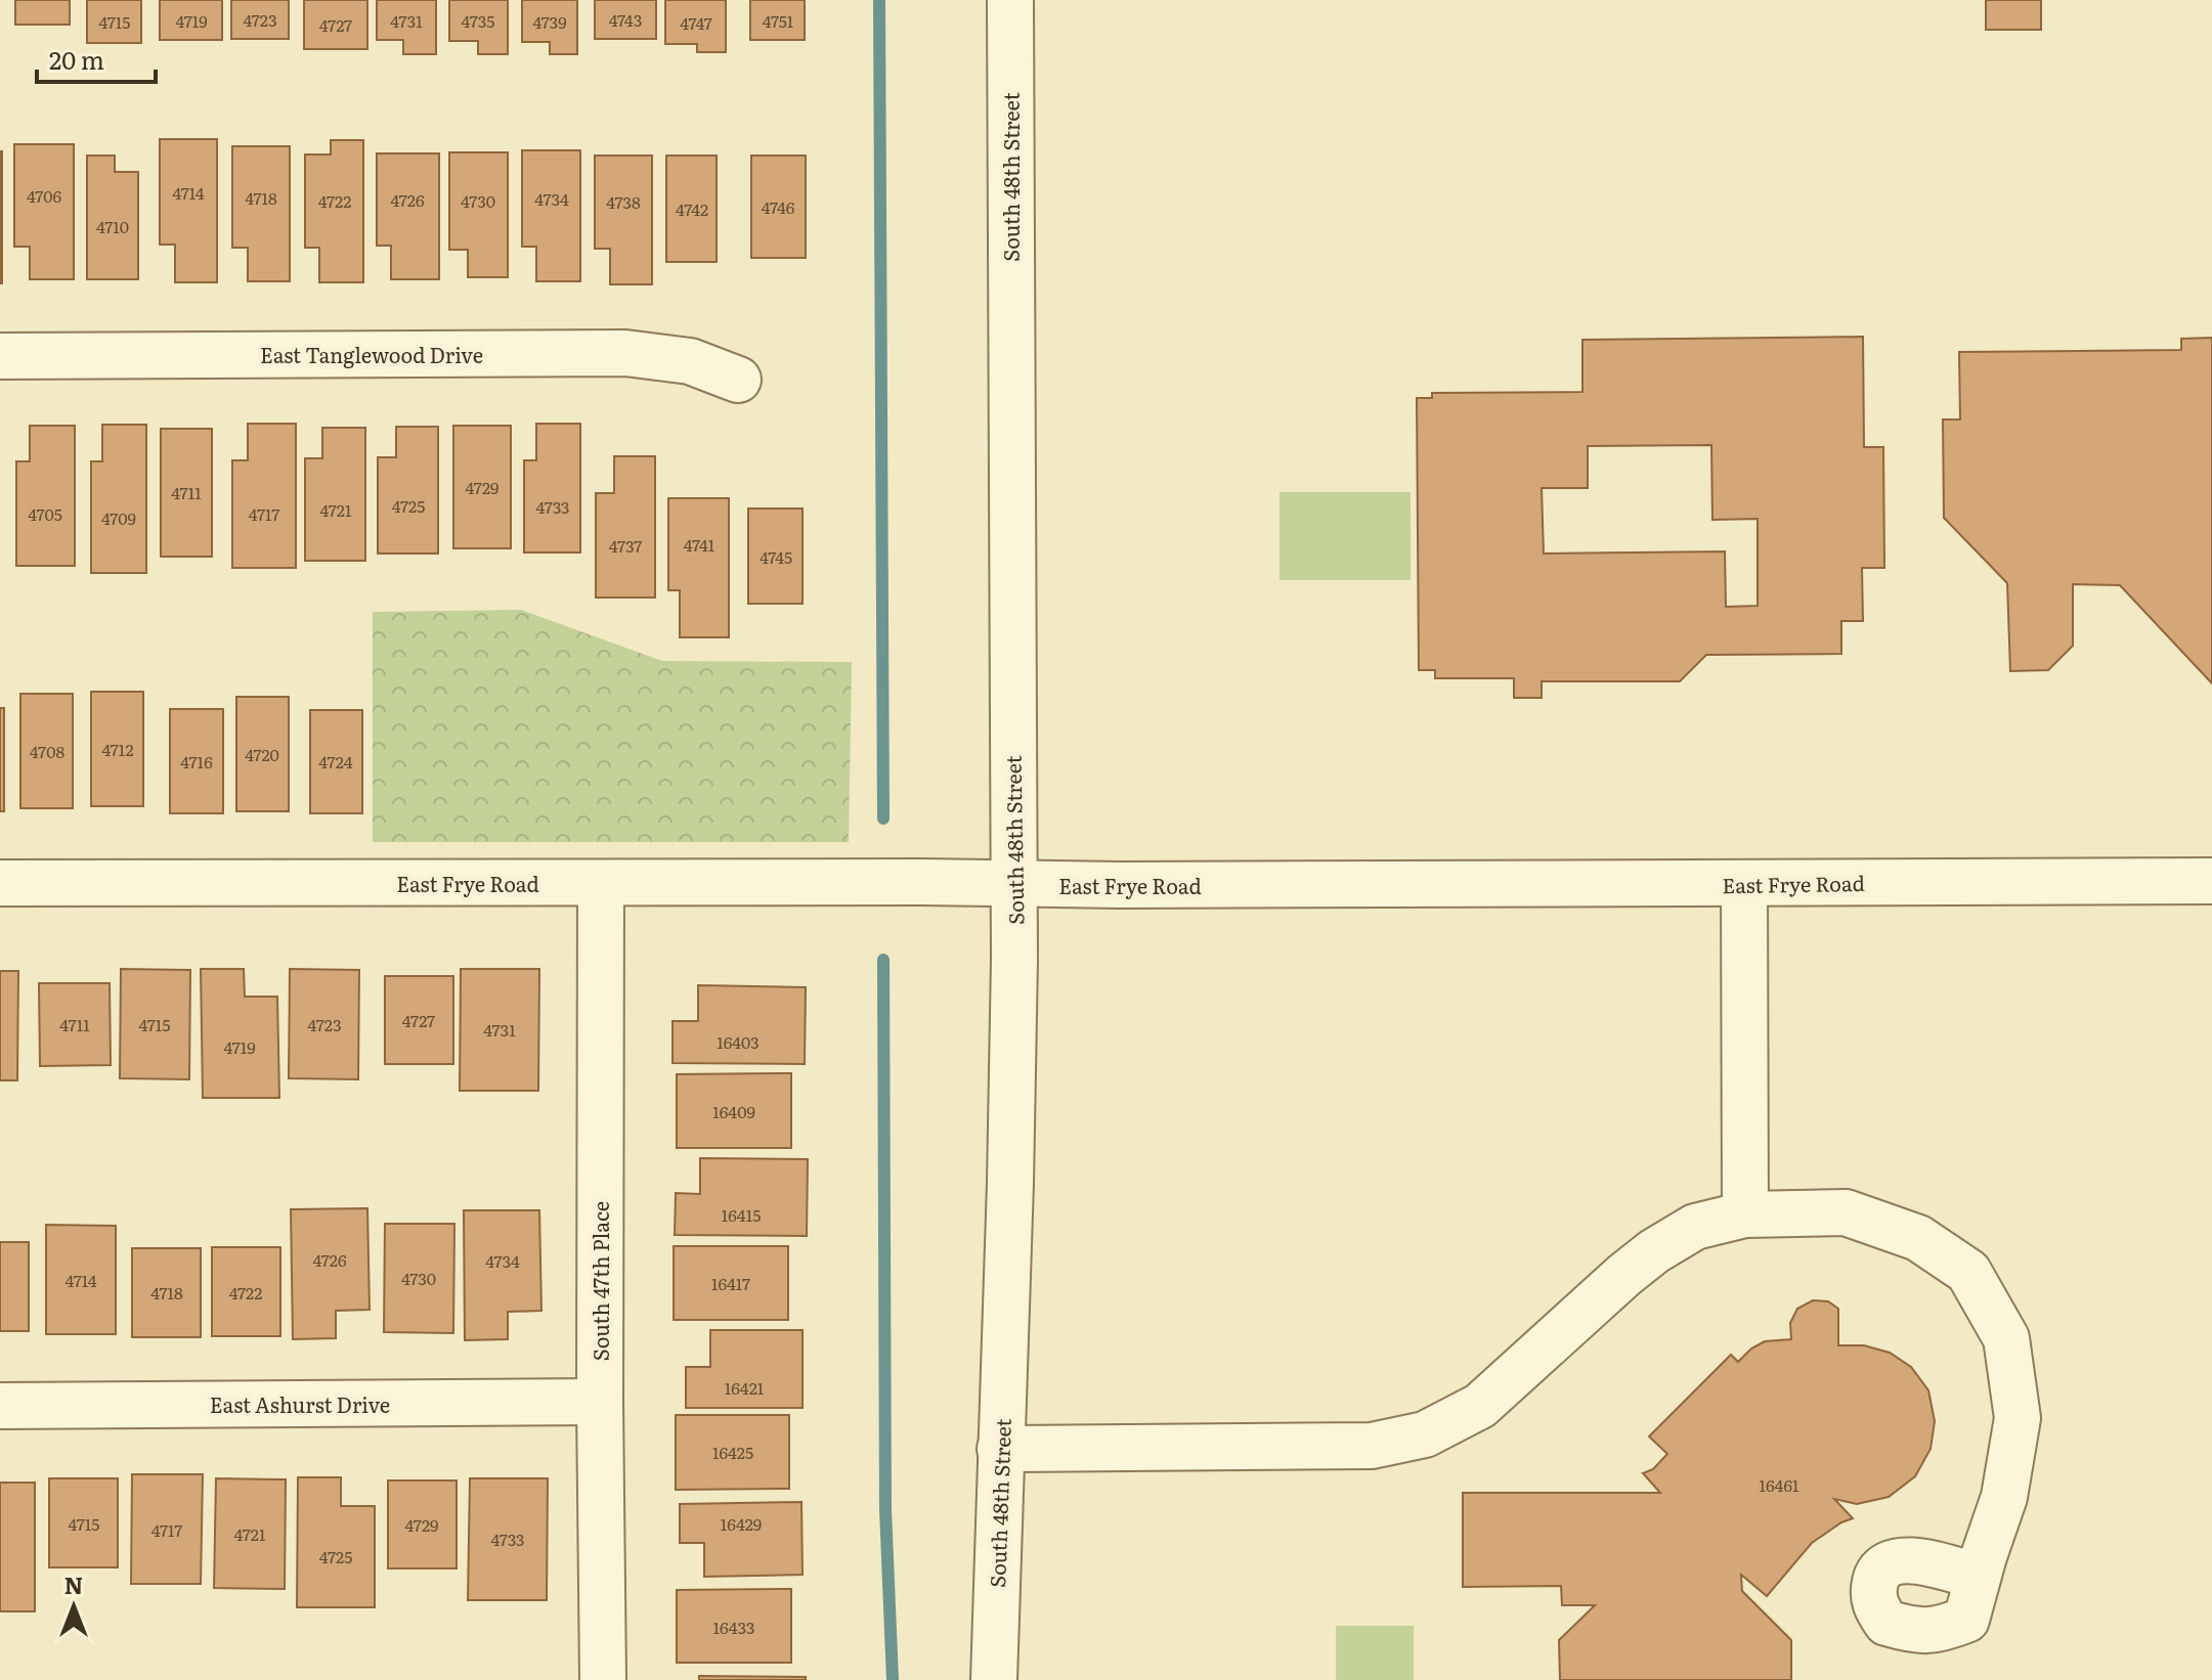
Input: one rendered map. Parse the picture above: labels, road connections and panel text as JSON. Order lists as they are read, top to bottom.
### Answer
{
  "streets": {
    "street": [
      "South 48th Street",
      "East Tanglewood Drive",
      "East Frye Road",
      "South 47th Place",
      "East Ashurst Drive"
    ]
  },
  "crossings": [
    ["South 48th Street", "East Frye Road"],
    ["East Frye Road", "South 47th Place"],
    ["South 47th Place", "East Ashurst Drive"]
  ],
  "house_numbers": [
    "4723",
    "4743",
    "4719",
    "4731",
    "4735",
    "4751",
    "4715",
    "4739",
    "4747",
    "4727",
    "4714",
    "4706",
    "4718",
    "4734",
    "4726",
    "4722",
    "4730",
    "4738",
    "4746",
    "4742",
    "4710",
    "4729",
    "4711",
    "4725",
    "4733",
    "4721",
    "4705",
    "4717",
    "4709",
    "4741",
    "4737",
    "4745",
    "4712",
    "4708",
    "4720",
    "4716",
    "4724",
    "4727",
    "4711",
    "4715",
    "4723",
    "4731",
    "16403",
    "4719",
    "16409",
    "16415",
    "4726",
    "4734",
    "4730",
    "4714",
    "16417",
    "4718",
    "4722",
    "16421",
    "16425",
    "16461",
    "4715",
    "16429",
    "4729",
    "4717",
    "4721",
    "4733",
    "4725",
    "16433"
  ],
  "scale_bar": "20 m",
  "north": "top"
}
